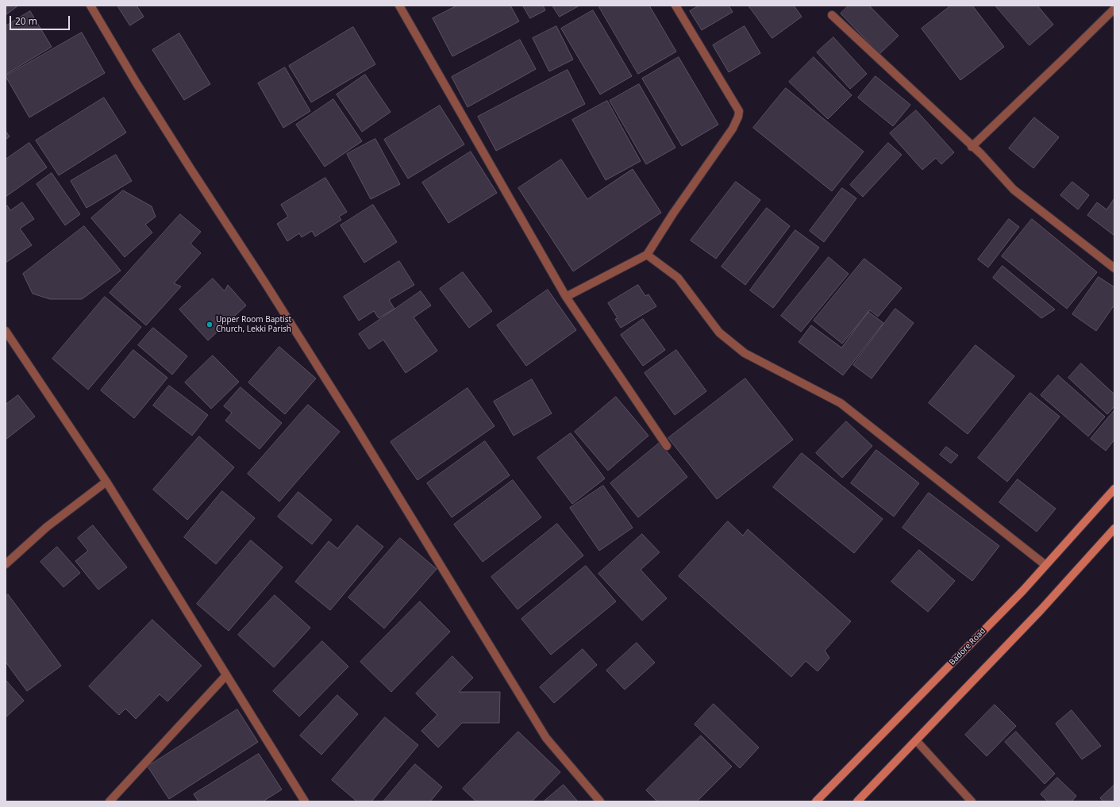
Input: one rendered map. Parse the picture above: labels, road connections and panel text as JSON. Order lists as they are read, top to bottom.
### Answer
{
  "streets": {
    "main road": ["Badore Road"]
  },
  "places": ["Upper Room Baptist Church, Lekki Parish"],
  "scale_bar": "20 m"
}
